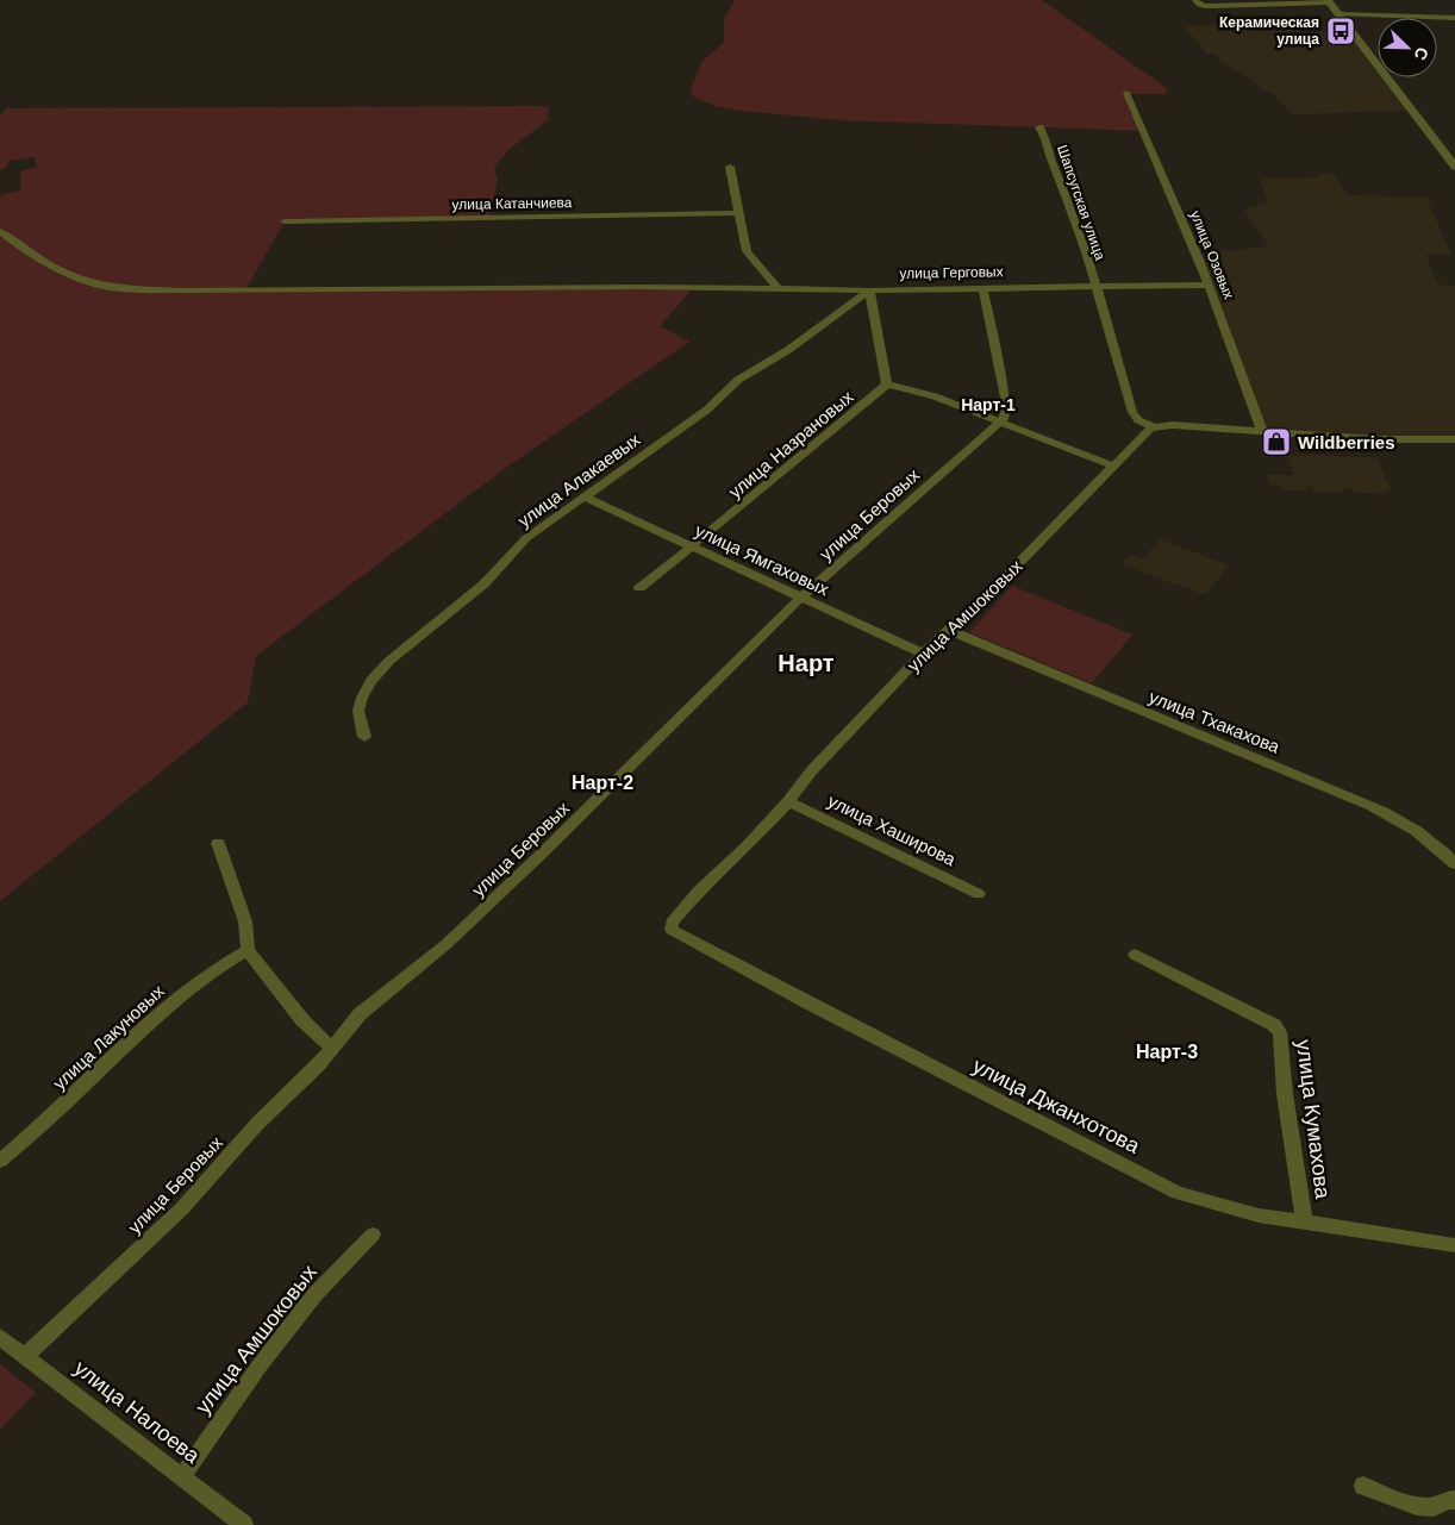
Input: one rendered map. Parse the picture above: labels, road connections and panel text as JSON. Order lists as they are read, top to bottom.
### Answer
{
  "streets": {
    "street": [
      "Шапсугская улица",
      "улица Катанчиева",
      "улица Озовых",
      "улица Герговых",
      "улица Назрановых",
      "улица Алакаевых",
      "улица Беровых",
      "улица Ямгаховых",
      "улица Амшоковых",
      "улица Тхакахова",
      "улица Хаширова",
      "улица Лакуновых",
      "улица Джанхотова",
      "улица Кумахова",
      "улица Налоева"
    ]
  },
  "crossings": [
    ["Шапсугская улица", "улица Герговых"],
    ["улица Озовых", "улица Герговых"],
    ["улица Герговых", "улица Алакаевых"],
    ["улица Назрановых", "улица Ямгаховых"],
    ["улица Алакаевых", "улица Ямгаховых"],
    ["улица Беровых", "улица Ямгаховых"],
    ["улица Беровых", "улица Налоева"],
    ["улица Ямгаховых", "улица Амшоковых"],
    ["улица Амшоковых", "улица Тхакахова"],
    ["улица Амшоковых", "улица Хаширова"],
    ["улица Амшоковых", "улица Джанхотова"],
    ["улица Амшоковых", "улица Налоева"],
    ["улица Джанхотова", "улица Кумахова"]
  ],
  "districts": [
    "Нарт-1",
    "Нарт",
    "Нарт-2",
    "Нарт-3"
  ],
  "places": {
    "bus stop": ["Керамическая улица"],
    "shop": ["Wildberries"]
  },
  "north": "bottom right"
}
